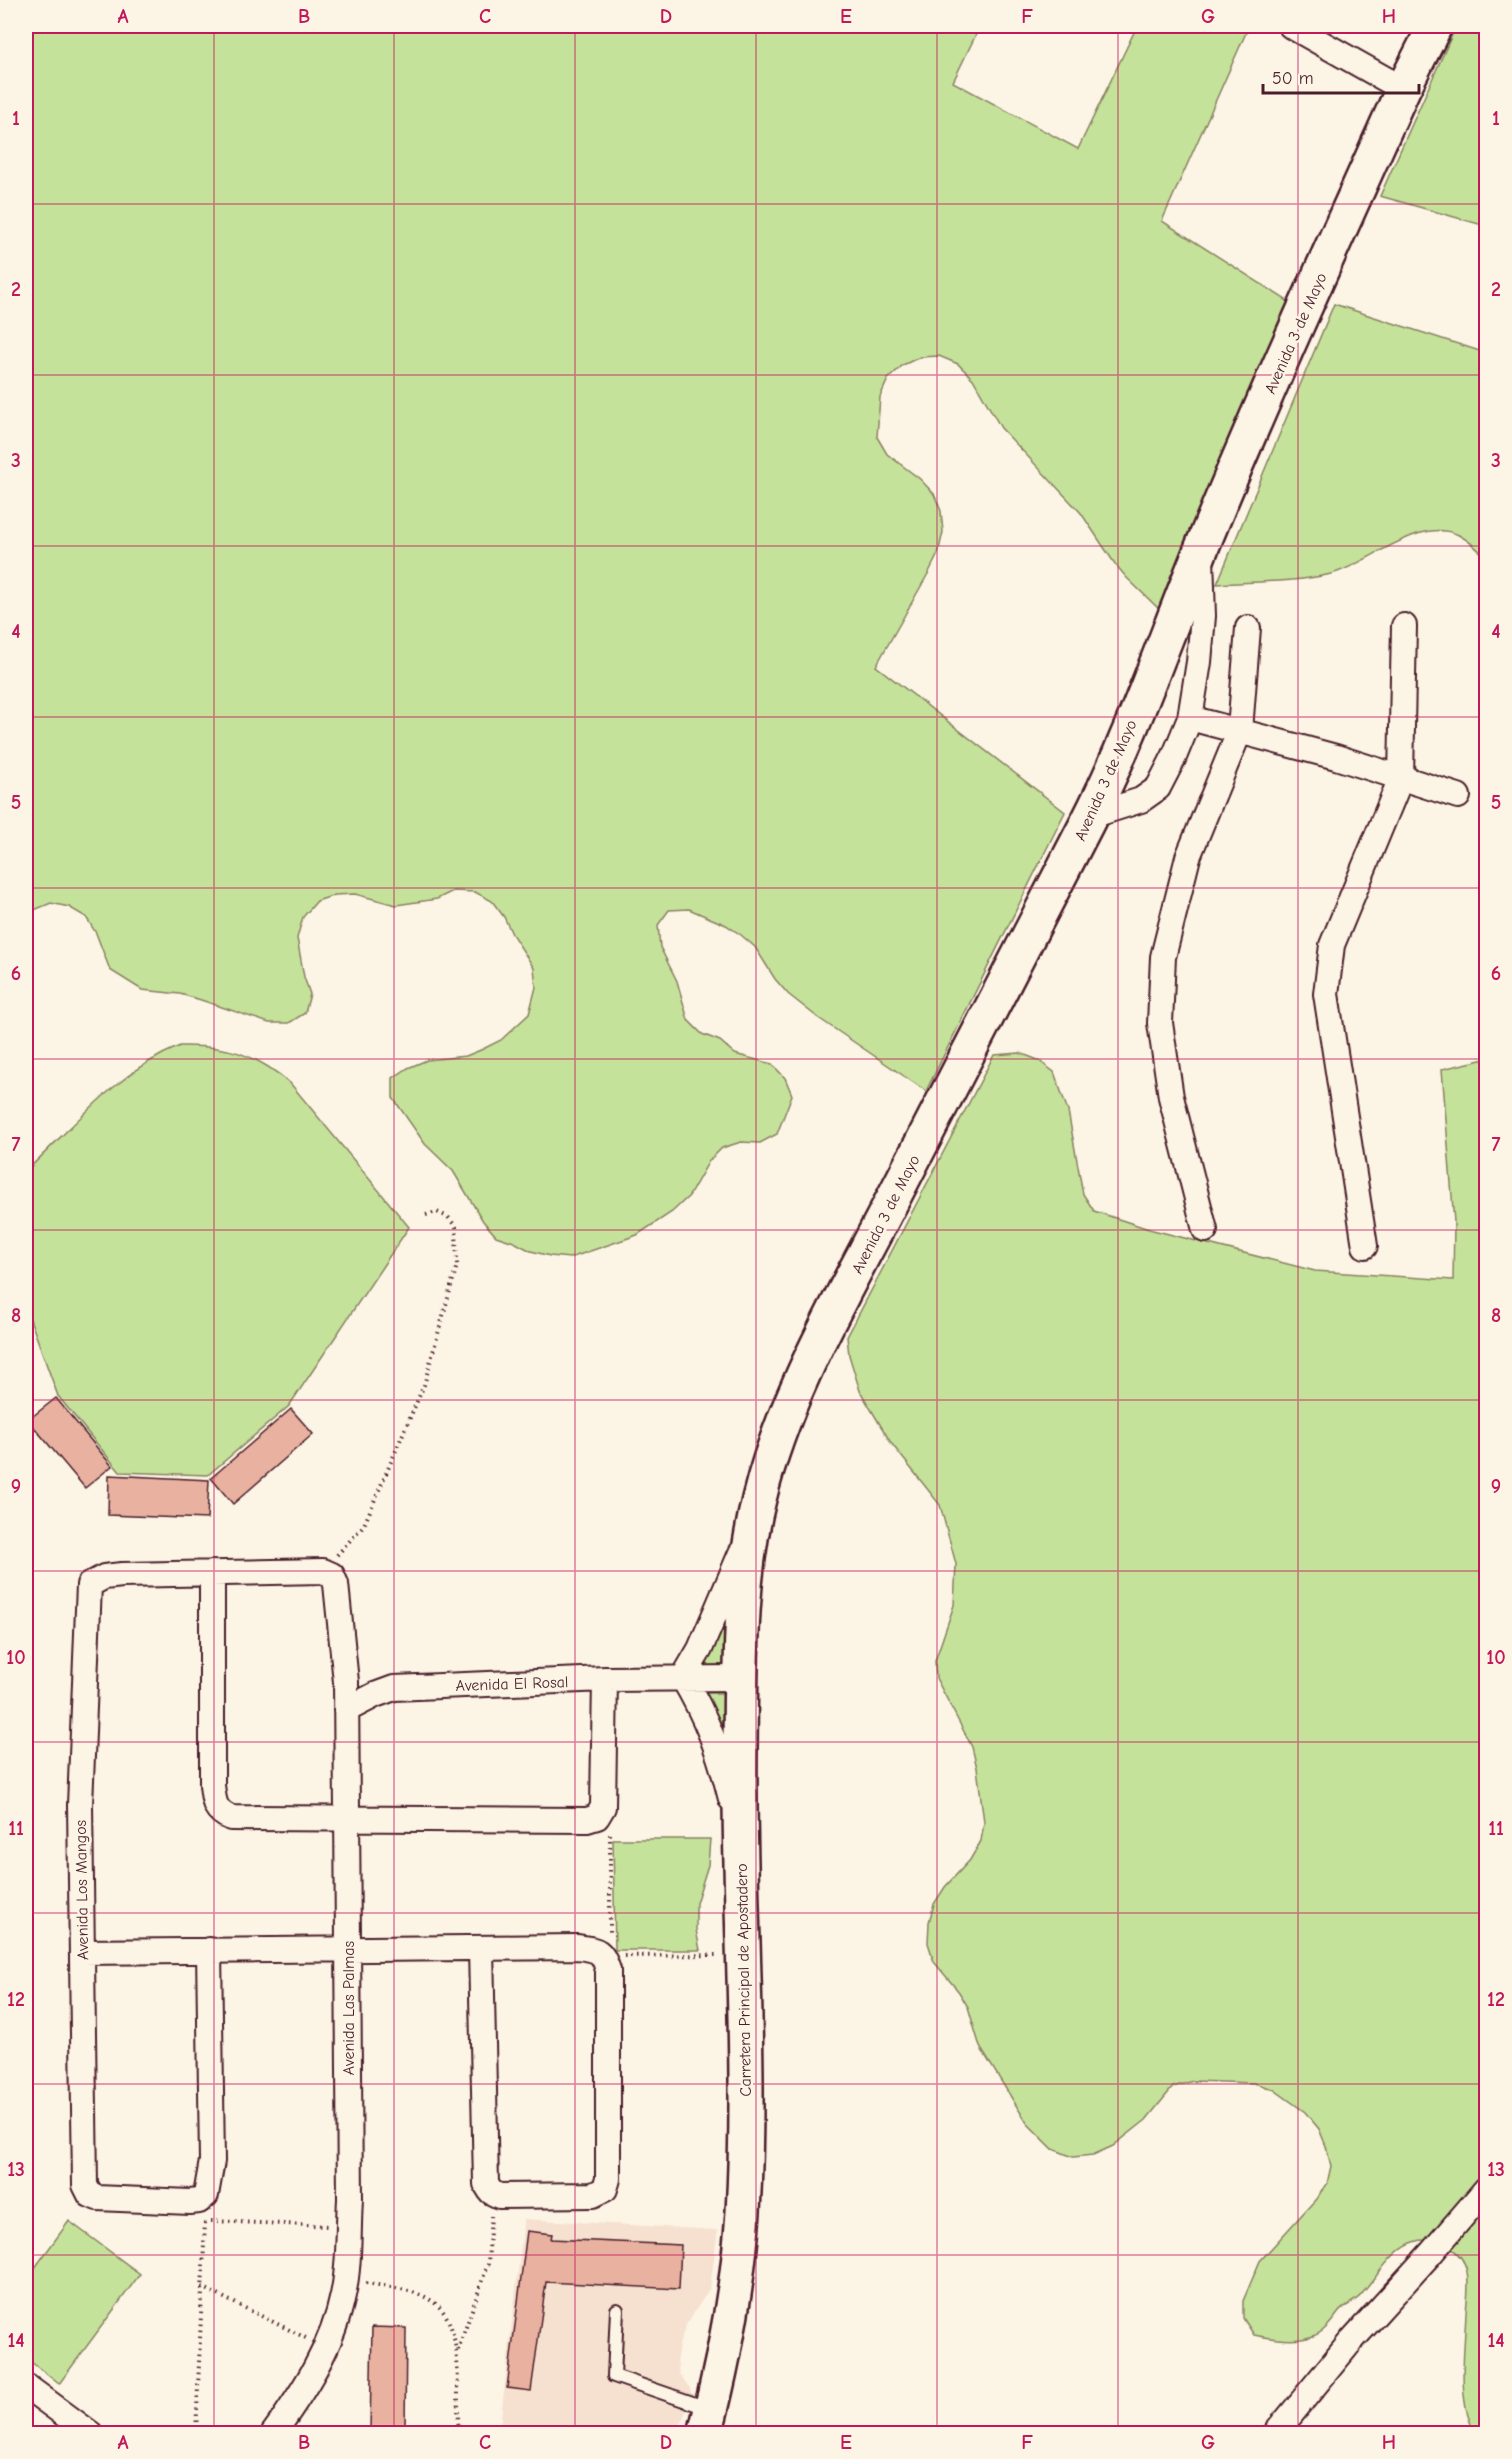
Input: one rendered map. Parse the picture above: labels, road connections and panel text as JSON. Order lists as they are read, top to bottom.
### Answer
{
  "streets": {
    "street": [
      "Avenida 3 de Mayo",
      "Avenida El Rosal",
      "Avenida Los Mangos",
      "Carretera Principal de Apostadero",
      "Avenida Las Palmas"
    ]
  },
  "crossings": [
    ["Avenida 3 de Mayo", "Carretera Principal de Apostadero"],
    ["Avenida El Rosal", "Carretera Principal de Apostadero"],
    ["Avenida El Rosal", "Avenida Las Palmas"]
  ],
  "scale_bar": "50 m",
  "grid": {
    "columns": [
      "A",
      "B",
      "C",
      "D",
      "E",
      "F",
      "G",
      "H"
    ],
    "rows": [
      "1",
      "2",
      "3",
      "4",
      "5",
      "6",
      "7",
      "8",
      "9",
      "10",
      "11",
      "12",
      "13",
      "14"
    ]
  }
}
